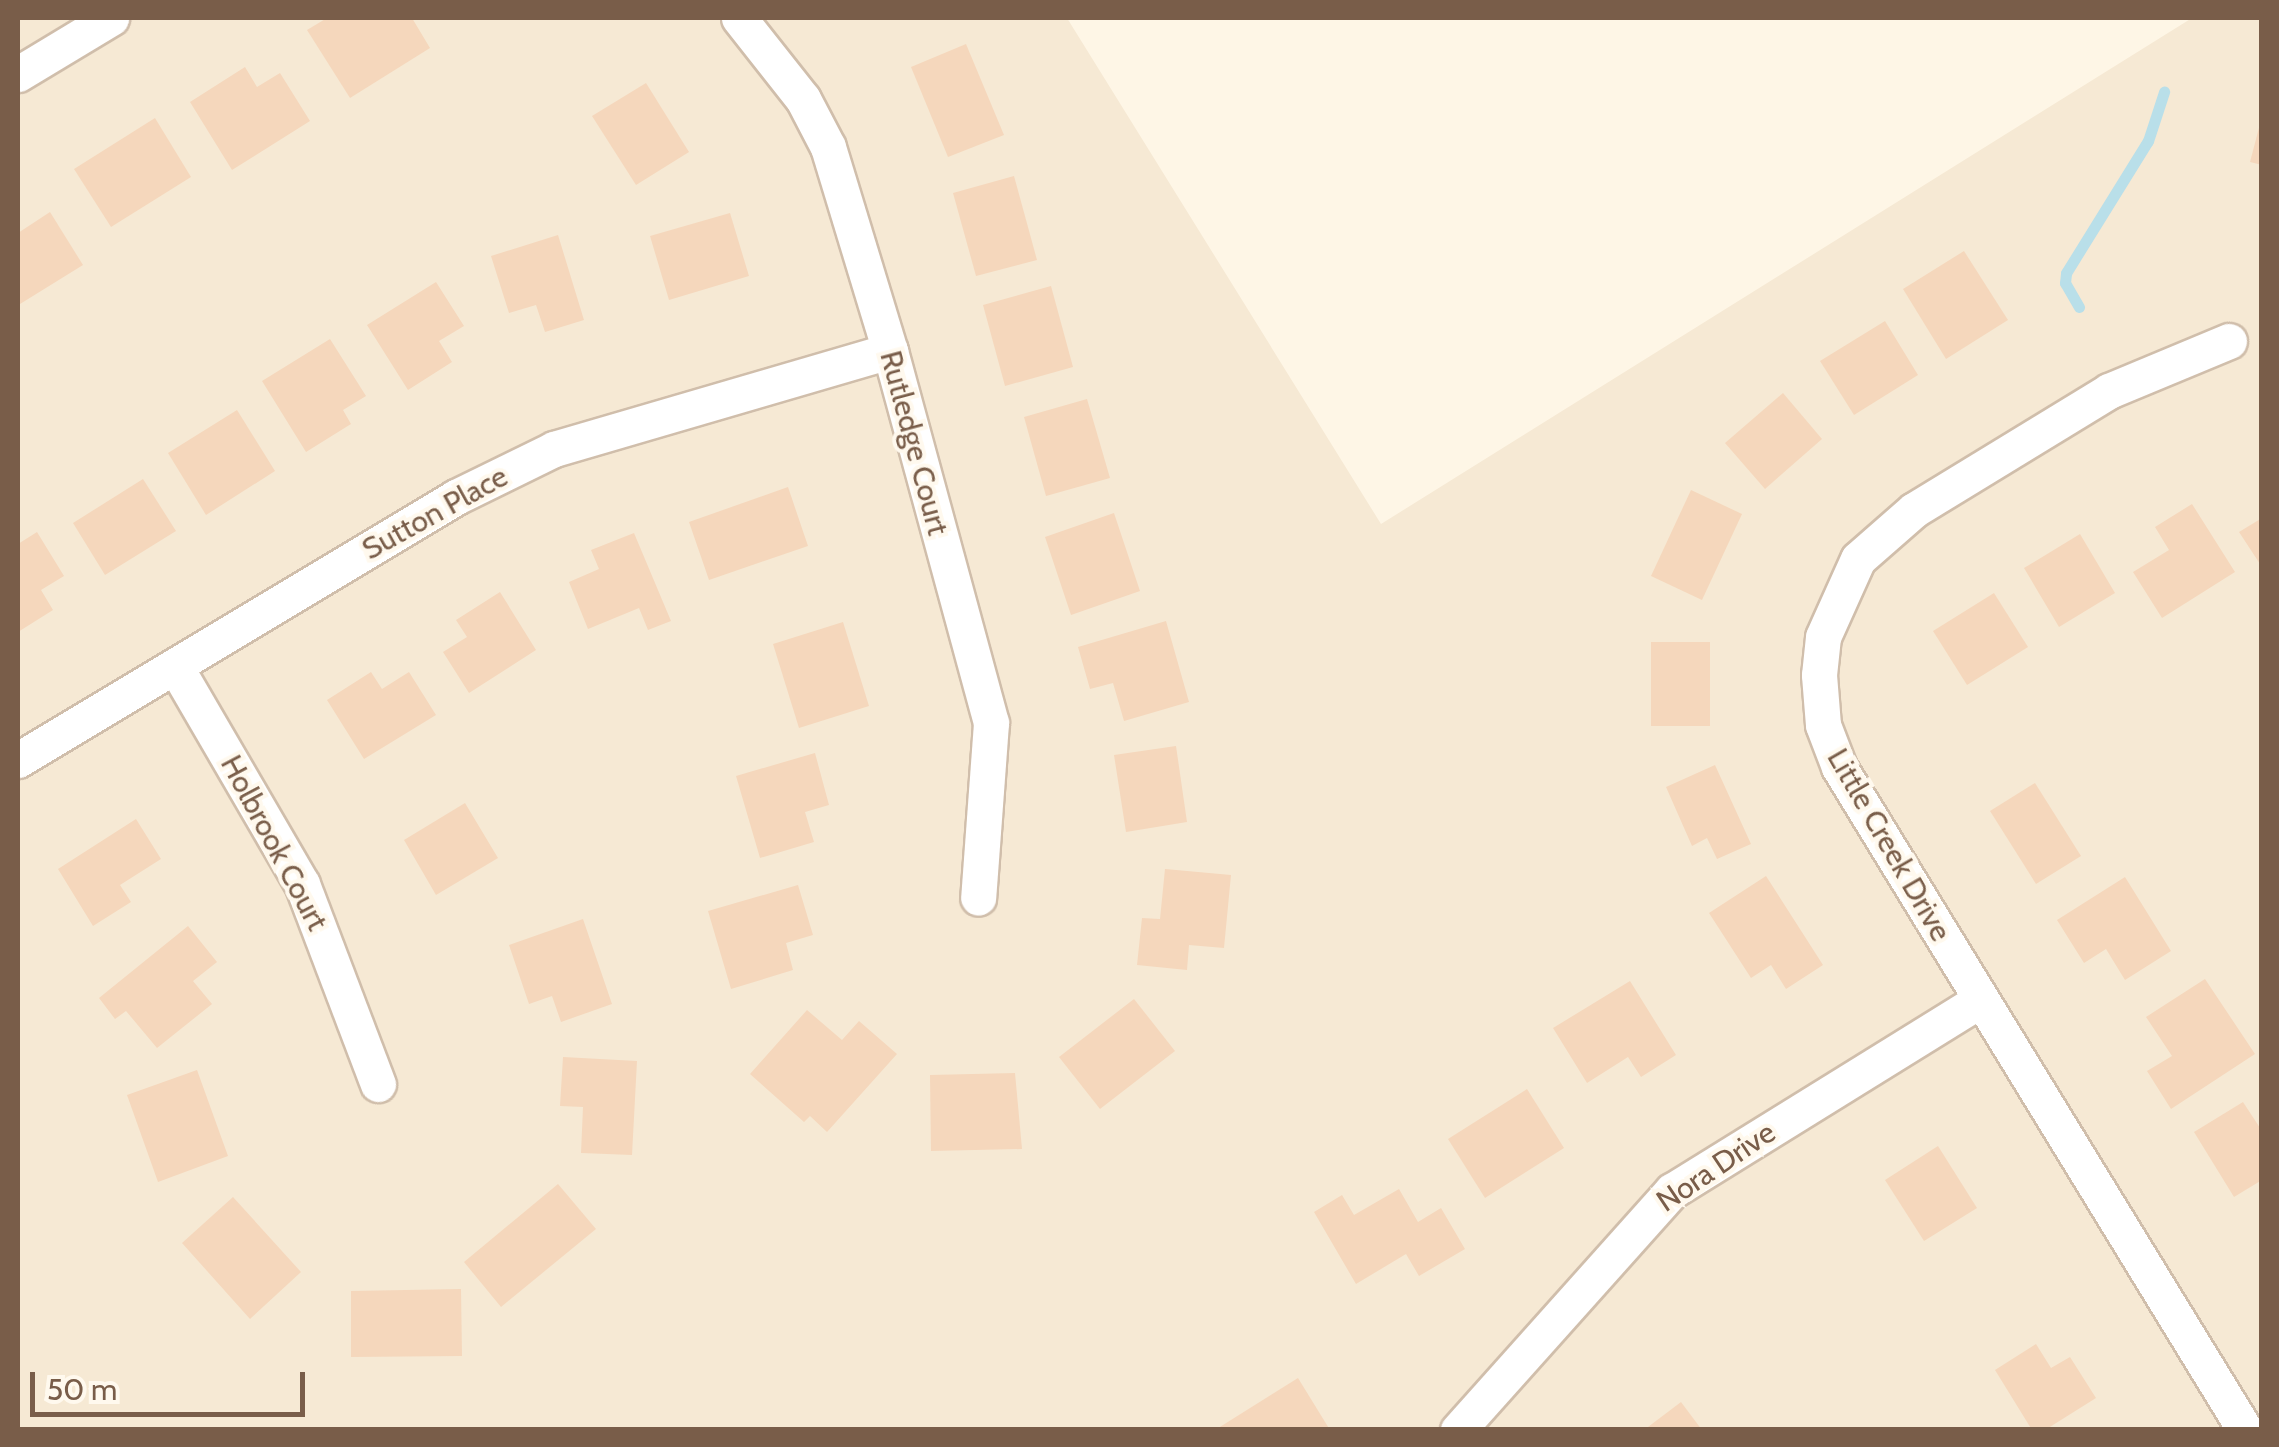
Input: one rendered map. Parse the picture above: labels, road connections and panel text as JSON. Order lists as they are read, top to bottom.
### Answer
{
  "streets": {
    "street": [
      "Rutledge Court",
      "Sutton Place",
      "Holbrook Court",
      "Little Creek Drive",
      "Nora Drive"
    ]
  },
  "crossings": [
    ["Rutledge Court", "Sutton Place"],
    ["Sutton Place", "Holbrook Court"],
    ["Little Creek Drive", "Nora Drive"]
  ],
  "scale_bar": "50 m"
}
